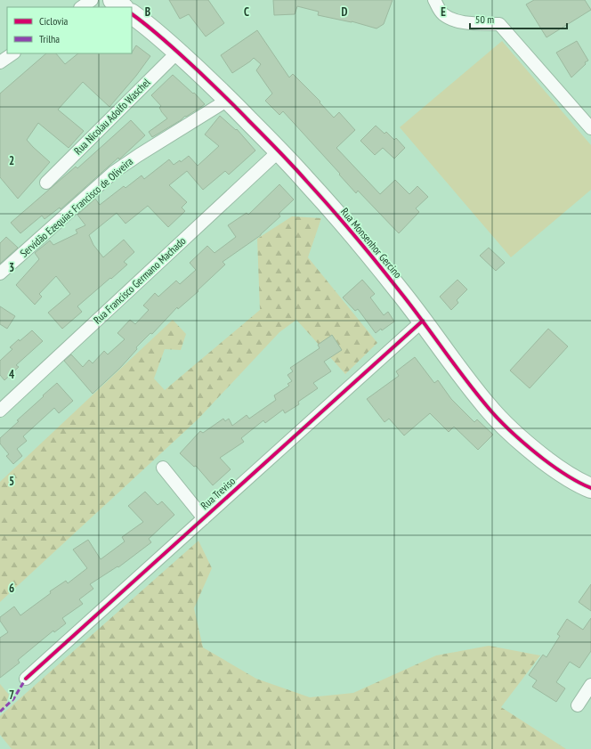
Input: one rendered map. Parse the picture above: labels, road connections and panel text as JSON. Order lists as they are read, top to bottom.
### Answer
{
  "streets": {
    "main road": ["Rua Monsenhor Gercino"],
    "street": [
      "Rua Nicolau Adolfo Waschel",
      "Servidão Ezequias Francisco de Oliveira",
      "Rua Francisco Germano Machado",
      "Rua Treviso"
    ]
  },
  "crossings": [
    ["Rua Nicolau Adolfo Waschel", "Rua Monsenhor Gercino"],
    ["Servidão Ezequias Francisco de Oliveira", "Rua Monsenhor Gercino"],
    ["Rua Monsenhor Gercino", "Rua Francisco Germano Machado"],
    ["Rua Monsenhor Gercino", "Rua Treviso"]
  ],
  "legend": ["Ciclovia", "Trilha"],
  "scale_bar": "50 m",
  "grid": {
    "columns": [
      "B",
      "C",
      "D",
      "E"
    ],
    "rows": [
      "2",
      "3",
      "4",
      "5",
      "6",
      "7"
    ]
  }
}
